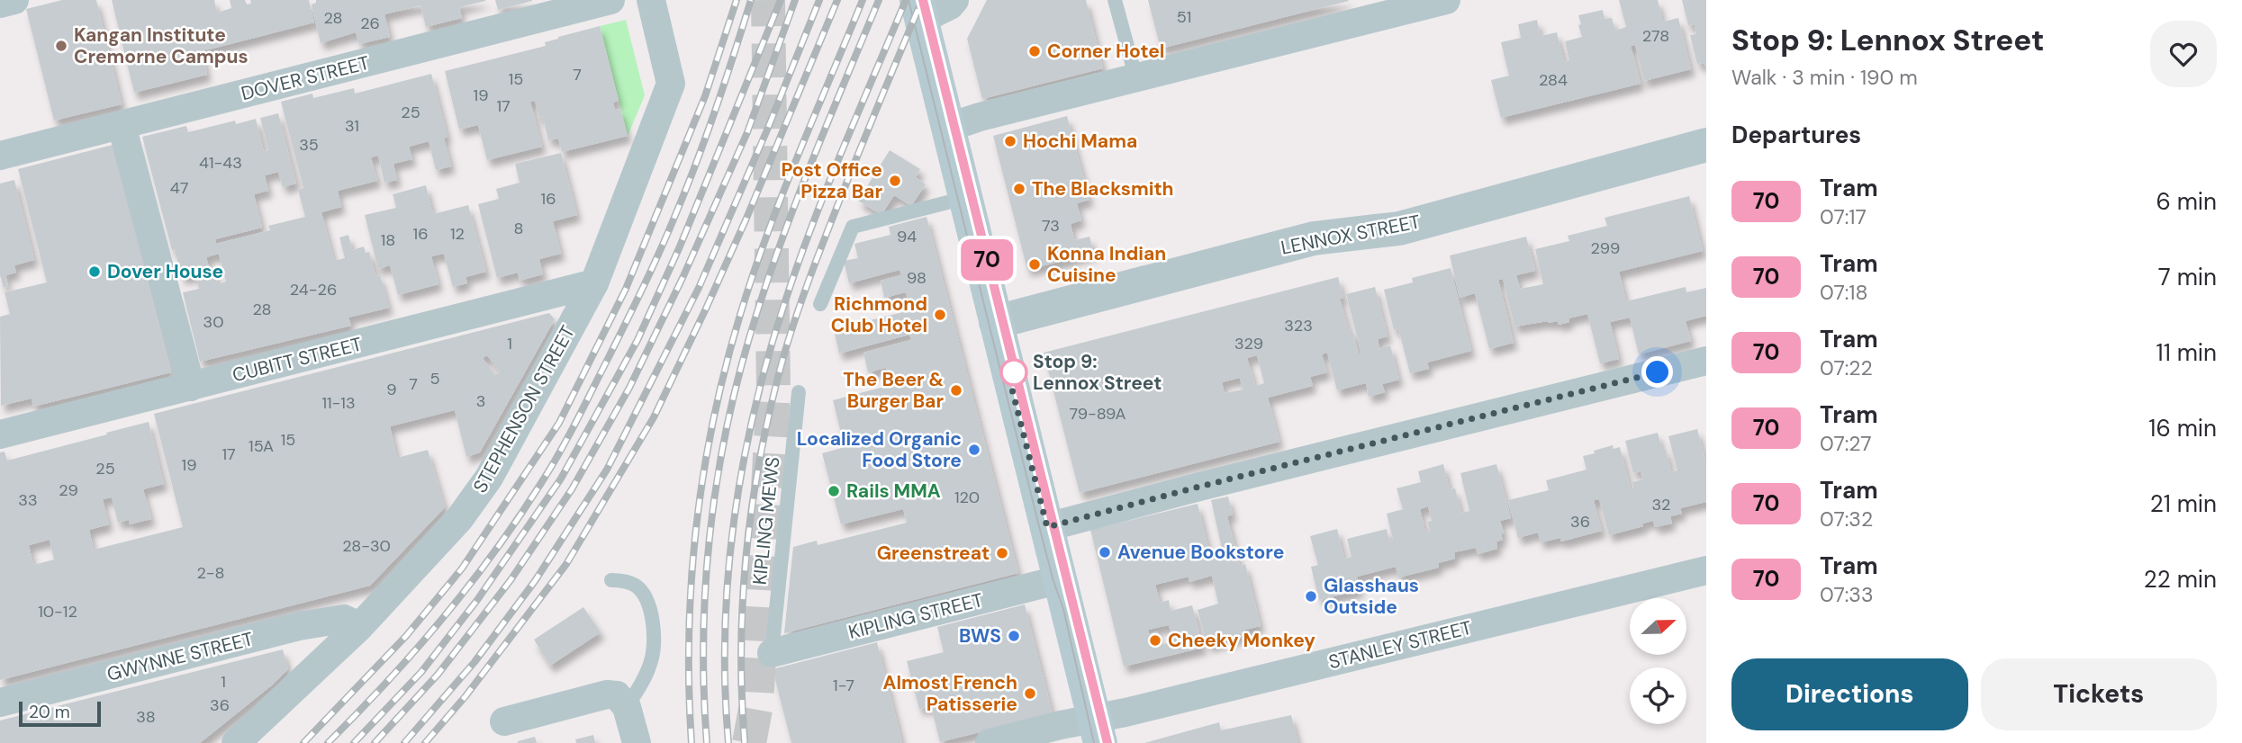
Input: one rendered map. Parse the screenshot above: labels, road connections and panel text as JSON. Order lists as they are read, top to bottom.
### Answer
{
  "streets": {
    "street": [
      "DOVER STREET",
      "LENNOX STREET",
      "CUBITT STREET",
      "STEPHENSON STREET",
      "KIPLING STREET",
      "STANLEY STREET",
      "GWYNNE STREET"
    ],
    "lane": ["KIPLING MEWS"]
  },
  "crossings": [
    ["CUBITT STREET", "STEPHENSON STREET"],
    ["STEPHENSON STREET", "GWYNNE STREET"],
    ["KIPLING MEWS", "KIPLING STREET"]
  ],
  "places": [
    "Kangan Institute Cremorne Campus",
    "Corner Hotel",
    "Hochi Mama",
    "Post Office Pizza Bar",
    "The Blacksmith",
    "Konna Indian Cuisine",
    "Dover House",
    "Richmond Club Hotel",
    "Stop 9: Lennox Street",
    "The Beer & Burger Bar",
    "Localized Organic Food Store",
    "Rails MMA",
    "Avenue Bookstore",
    "Greenstreat",
    "Glasshaus Outside",
    "BWS",
    "Cheeky Monkey",
    "Almost French Patisserie"
  ],
  "lines": ["tram line 70"],
  "house_numbers": [
    "51",
    "28",
    "26",
    "278",
    "7",
    "15",
    "284",
    "19",
    "17",
    "25",
    "31",
    "35",
    "41-43",
    "47",
    "16",
    "73",
    "8",
    "16",
    "12",
    "94",
    "18",
    "299",
    "98",
    "24-26",
    "28",
    "30",
    "323",
    "1",
    "329",
    "5",
    "7",
    "9",
    "3",
    "11-13",
    "79-89A",
    "15",
    "15A",
    "17",
    "19",
    "25",
    "29",
    "120",
    "33",
    "32",
    "36",
    "28-30",
    "2-8",
    "10-12",
    "1",
    "1-7",
    "36",
    "38"
  ],
  "scale_bar": "20 m",
  "north": "right",
  "page": {
    "on_map": "70",
    "heading": [
      ["Stop 9: Lennox Street", "Walk · 3 min · 190 m"],
      "Departures"
    ],
    "list": [
      {
        "mark": "70",
        "name": "Tram",
        "note": "07:17",
        "value": "6 min"
      },
      {
        "mark": "70",
        "name": "Tram",
        "note": "07:18",
        "value": "7 min"
      },
      {
        "mark": "70",
        "name": "Tram",
        "note": "07:22",
        "value": "11 min"
      },
      {
        "mark": "70",
        "name": "Tram",
        "note": "07:27",
        "value": "16 min"
      },
      {
        "mark": "70",
        "name": "Tram",
        "note": "07:32",
        "value": "21 min"
      },
      {
        "mark": "70",
        "name": "Tram",
        "note": "07:33",
        "value": "22 min"
      }
    ],
    "buttons": ["Directions", "Tickets"],
    "scale": "20 m"
  }
}
